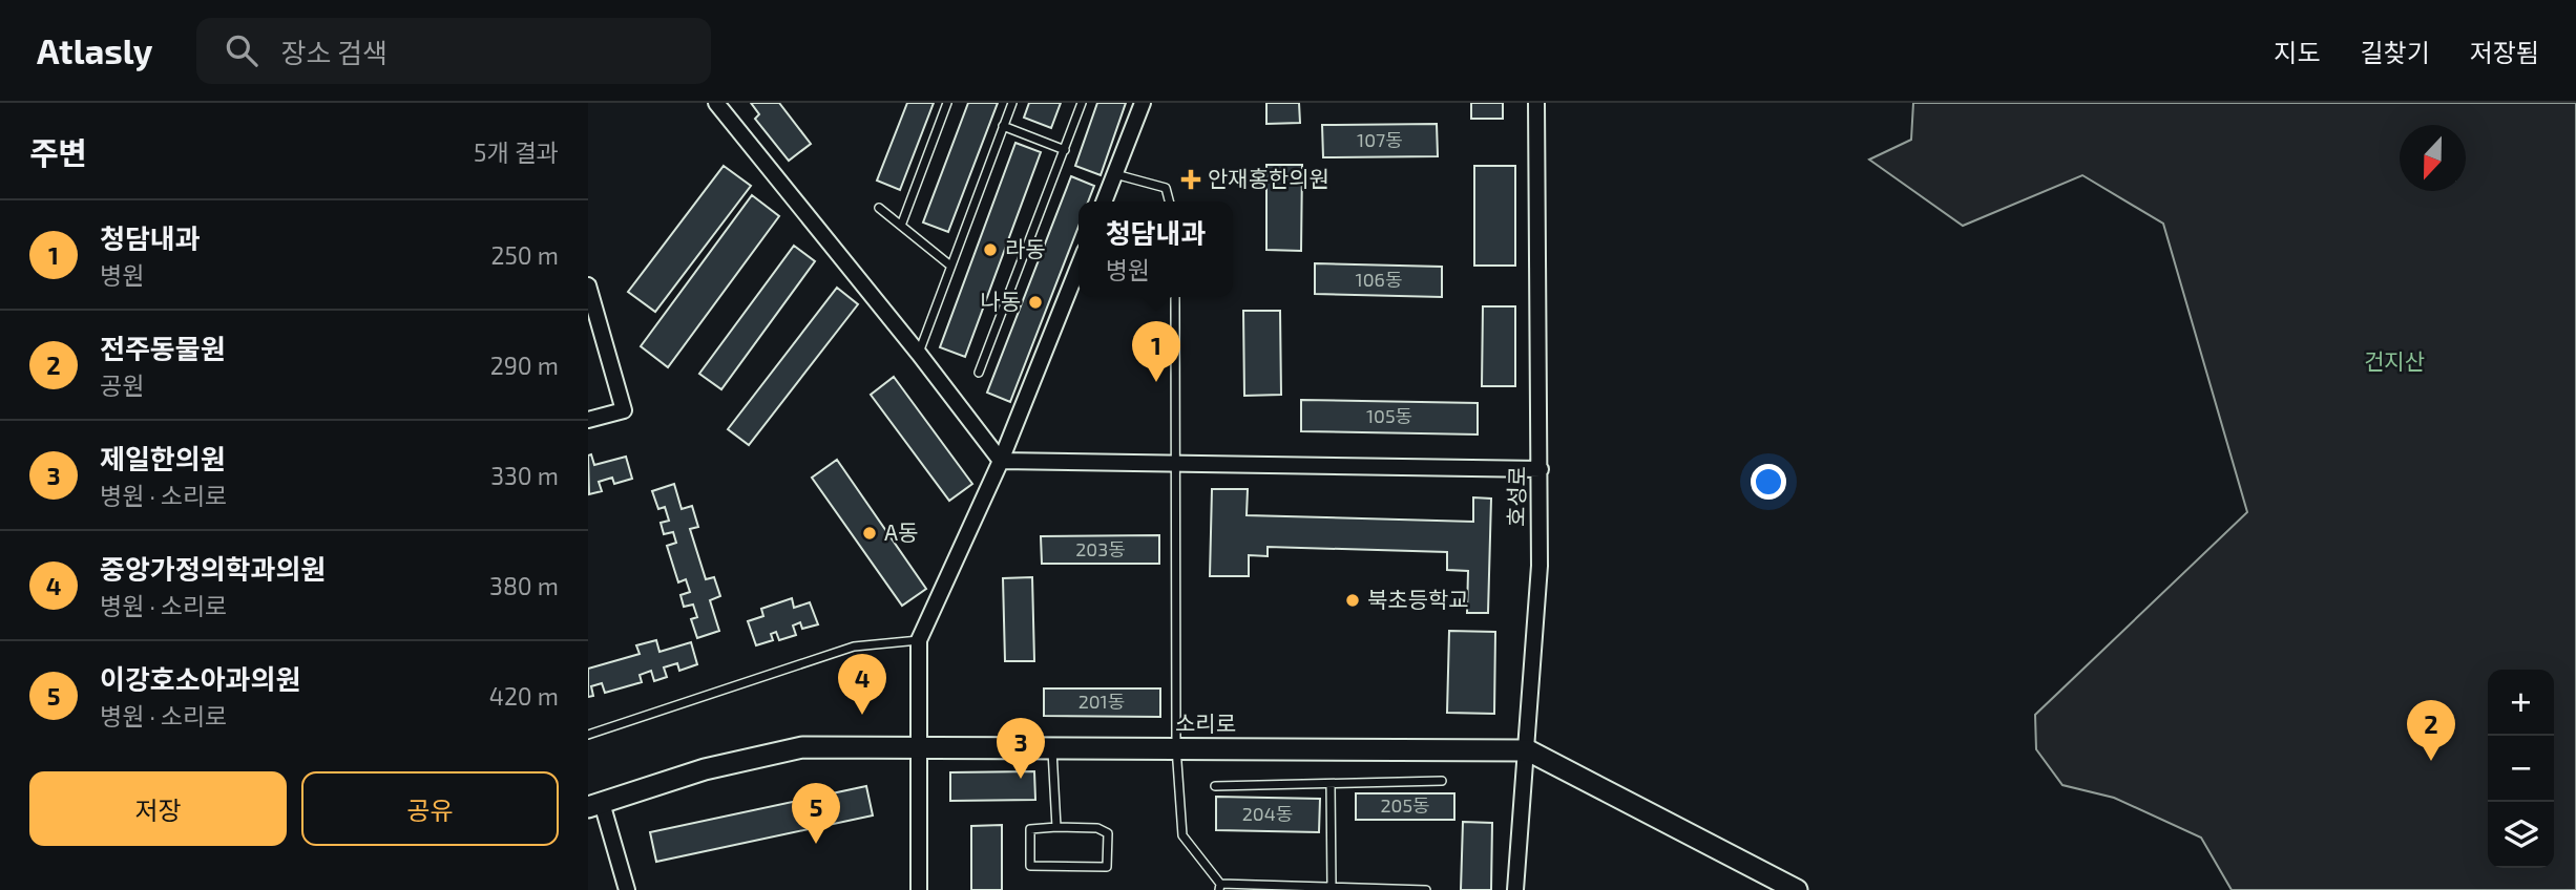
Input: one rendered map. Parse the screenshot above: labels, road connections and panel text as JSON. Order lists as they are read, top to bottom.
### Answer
{
  "streets": {
    "street": ["호성로", "소리로"]
  },
  "crossings": [
    ["호성로", "소리로"]
  ],
  "parks": ["건지산"],
  "places": {
    "health": ["안재홍한의원"],
    "other": [
      "라동",
      "나동",
      "A동",
      "북초등학교"
    ]
  },
  "house_numbers": [
    "107동",
    "106동",
    "105동",
    "203동",
    "201동",
    "205동",
    "204동"
  ],
  "north": "bottom",
  "page": {
    "header": "Atlasly",
    "search": "장소 검색",
    "nav": ["지도", "길찾기", "저장됨"],
    "heading": ["주변", "5개 결과"],
    "list": [
      {
        "mark": "1",
        "name": "청담내과",
        "note": "병원",
        "value": "250 m"
      },
      {
        "mark": "2",
        "name": "전주동물원",
        "note": "공원",
        "value": "290 m"
      },
      {
        "mark": "3",
        "name": "제일한의원",
        "note": "병원 · 소리로",
        "value": "330 m"
      },
      {
        "mark": "4",
        "name": "중앙가정의학과의원",
        "note": "병원 · 소리로",
        "value": "380 m"
      },
      {
        "mark": "5",
        "name": "이강호소아과의원",
        "note": "병원 · 소리로",
        "value": "420 m"
      }
    ],
    "popup": ["청담내과", "병원"],
    "pins": [
      "1",
      "4",
      "2",
      "3",
      "5"
    ],
    "map_buttons": ["+", "−"],
    "buttons": ["저장", "공유"]
  }
}
